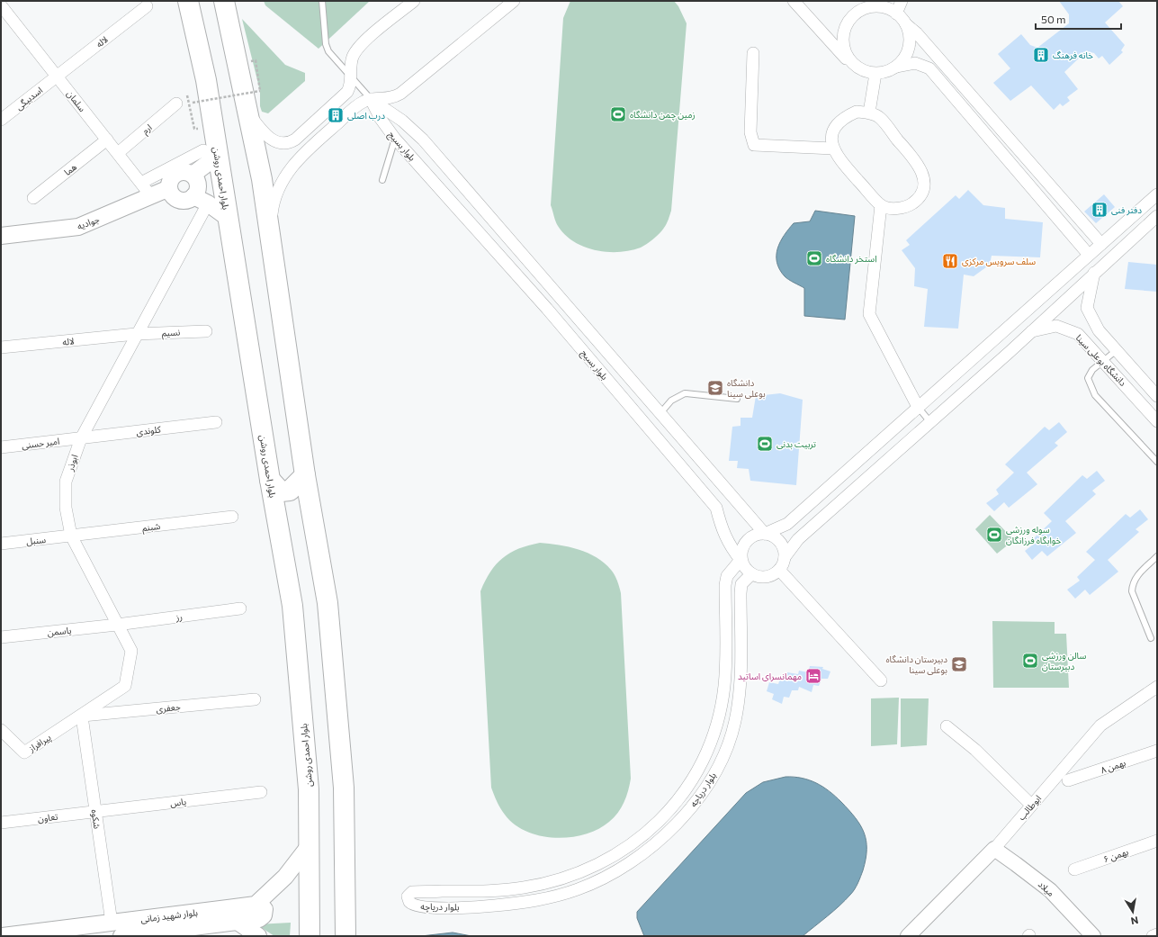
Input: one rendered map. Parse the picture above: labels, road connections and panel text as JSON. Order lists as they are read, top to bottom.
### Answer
{
  "streets": {
    "highway": ["بلوار احمدی روشن"],
    "main road": ["جوادیه", "بلوار شهید زمانی"],
    "street": [
      "لاله",
      "اسدبیگی",
      "سلمان",
      "ارم",
      "بلوار بسیج",
      "هما",
      "نسیم",
      "دانشگاه بوعلی سینا",
      "کلوندی",
      "امیر حسنی",
      "ابوذر",
      "شبنم",
      "سنبل",
      "رز",
      "یاسمن",
      "جعفری",
      "پیرافراز",
      "بهمن ۸",
      "بلوار دریاچه",
      "یاس",
      "ابوطالب",
      "تعاون",
      "شکوه",
      "بهمن ۶",
      "میلاد"
    ]
  },
  "crossings": [
    ["لاله", "اسدبیگی"],
    ["لاله", "سلمان"],
    ["لاله", "نسیم"],
    ["لاله", "ابوذر"],
    ["اسدبیگی", "سلمان"],
    ["سلمان", "ارم"],
    ["سلمان", "هما"],
    ["سلمان", "جوادیه"],
    ["بلوار بسیج", "بلوار دریاچه"],
    ["نسیم", "ابوذر"],
    ["کلوندی", "امیر حسنی"],
    ["کلوندی", "ابوذر"],
    ["امیر حسنی", "ابوذر"],
    ["ابوذر", "شبنم"],
    ["ابوذر", "سنبل"],
    ["ابوذر", "رز"],
    ["ابوذر", "یاسمن"],
    ["ابوذر", "جعفری"],
    ["ابوذر", "پیرافراز"],
    ["ابوذر", "شکوه"],
    ["شبنم", "سنبل"],
    ["رز", "یاسمن"],
    ["جعفری", "پیرافراز"],
    ["جعفری", "شکوه"],
    ["پیرافراز", "شکوه"],
    ["یاس", "تعاون"],
    ["یاس", "شکوه"],
    ["ابوطالب", "میلاد"],
    ["تعاون", "شکوه"],
    ["شکوه", "بلوار شهید زمانی"]
  ],
  "places": {
    "building": ["خانه فرهنگ", "درب اصلی", "دفتر فنی"],
    "sports": [
      "زمین چمن دانشگاه",
      "استخر دانشگاه",
      "تربیت بدنی",
      "سوله ورزشی خوابگاه فرزانگان",
      "سالن ورزشی دبیرستان"
    ],
    "restaurant": ["سلف سرویس مرکزی"],
    "school or university": ["دانشگاه بوعلی سینا", "دبیرستان دانشگاه بوعلی سینا"],
    "hotel": ["مهمانسرای اساتید"]
  },
  "scale_bar": "50 m",
  "north": "bottom"
}
